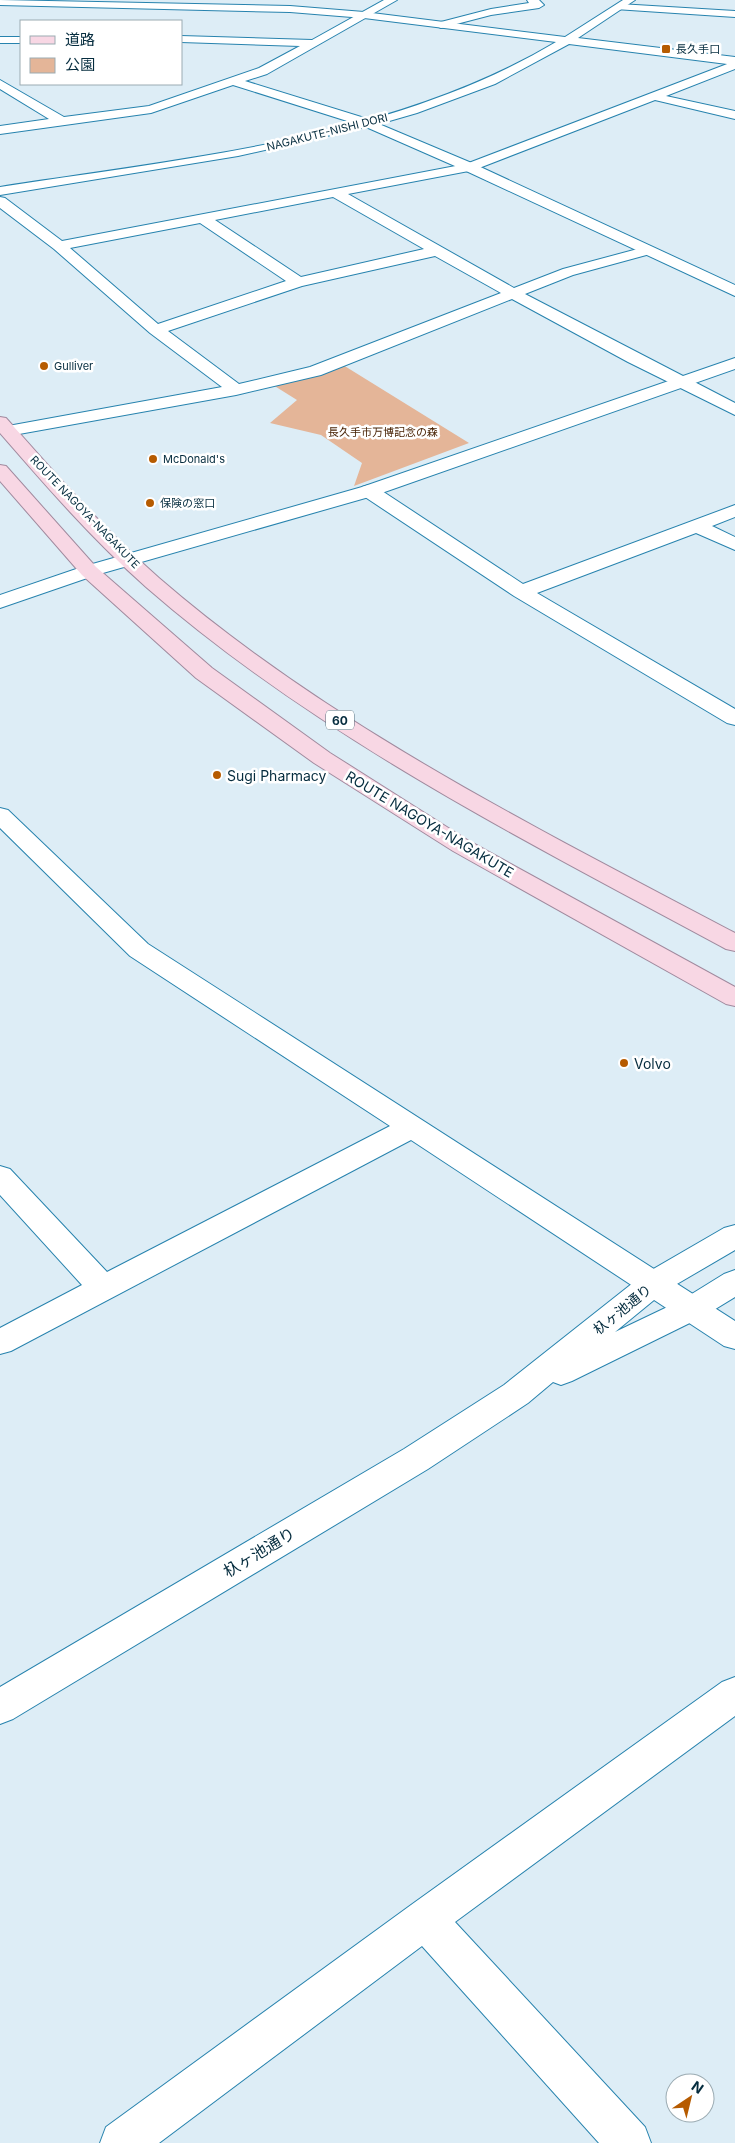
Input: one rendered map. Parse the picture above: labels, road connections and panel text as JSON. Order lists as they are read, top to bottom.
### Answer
{
  "streets": {
    "main road": ["ROUTE NAGOYA-NAGAKUTE", "60"],
    "street": ["NAGAKUTE-NISHI DORI", "杁ヶ池通り"]
  },
  "parks": ["長久手市万博記念の森"],
  "places": {
    "transit": ["長久手口"],
    "other": [
      "Gulliver",
      "McDonald's",
      "保険の窓口",
      "Sugi Pharmacy",
      "Volvo"
    ]
  },
  "legend": ["道路", "公園"],
  "north": "top right"
}
